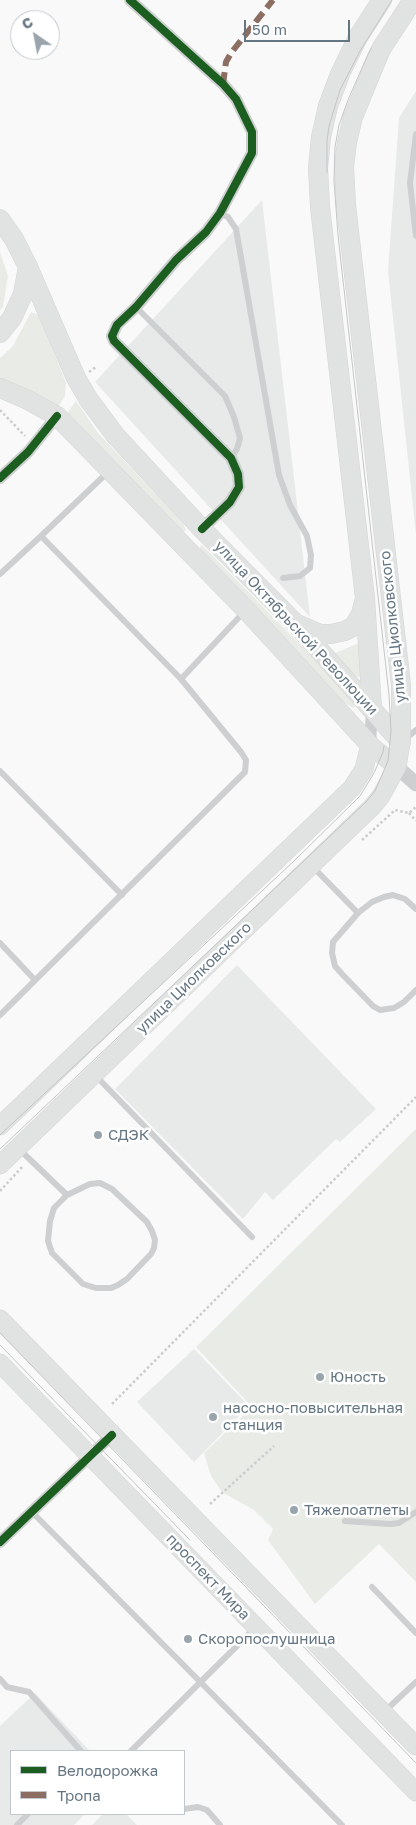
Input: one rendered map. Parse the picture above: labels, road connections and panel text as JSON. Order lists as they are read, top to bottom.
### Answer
{
  "streets": {
    "main road": ["улица Циолковского", "улица Октябрьской Революции", "проспект Мира"]
  },
  "crossings": [
    ["улица Циолковского", "улица Октябрьской Революции"]
  ],
  "places": [
    "СДЭК",
    "Юность",
    "насосно-повысительная станция",
    "Тяжелоатлеты",
    "Скоропослушница"
  ],
  "legend": ["Велодорожка", "Тропа"],
  "scale_bar": "50 m",
  "north": "top left"
}
